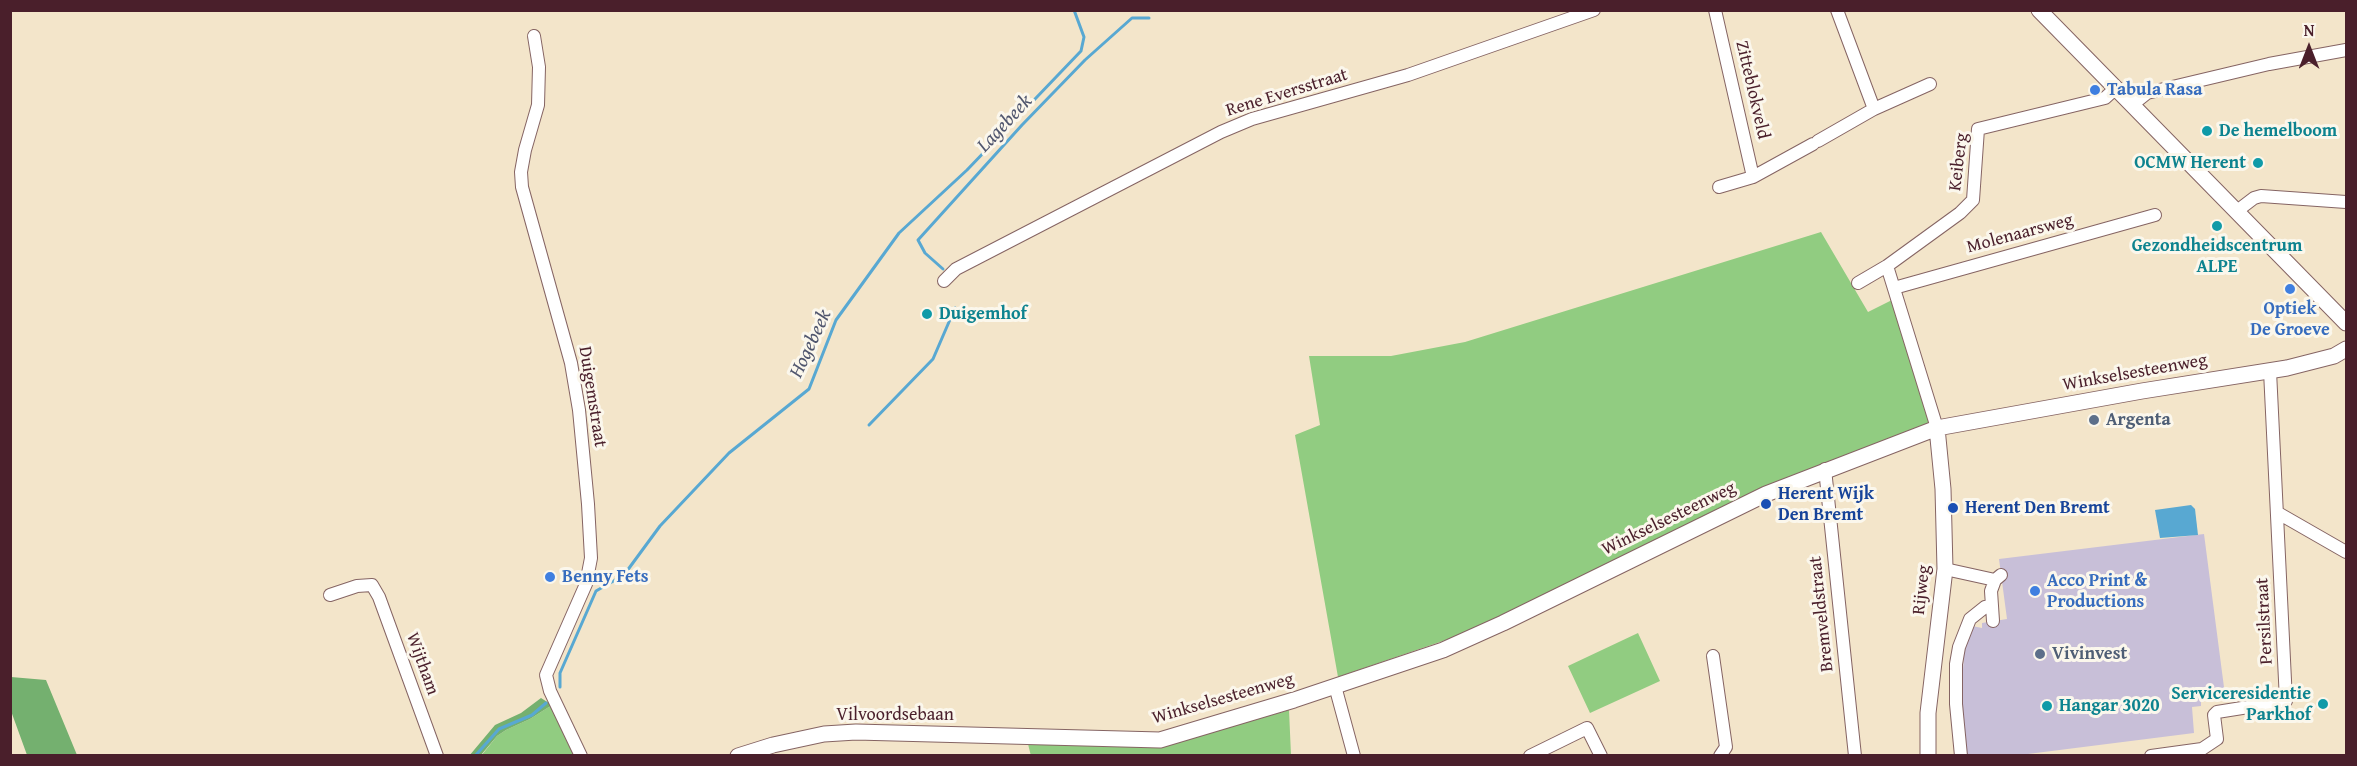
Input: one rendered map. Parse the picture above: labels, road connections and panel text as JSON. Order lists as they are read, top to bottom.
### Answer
{
  "streets": {
    "street": [
      "Zitteblokveld",
      "Rene Eversstraat",
      "Keiberg",
      "Molenaarsweg",
      "Winkselsesteenweg",
      "Duigemstraat",
      "Rijweg",
      "Bremveldstraat",
      "Persilstraat",
      "Wijtham",
      "Vilvoordsebaan"
    ]
  },
  "crossings": [
    ["Winkselsesteenweg", "Rijweg"],
    ["Winkselsesteenweg", "Bremveldstraat"],
    ["Winkselsesteenweg", "Persilstraat"],
    ["Winkselsesteenweg", "Vilvoordsebaan"]
  ],
  "water": ["Lagebeek", "Hogebeek"],
  "places": [
    "Tabula Rasa",
    "De hemelboom",
    "OCMW Herent",
    "Gezondheidscentrum ALPE",
    "Optiek De Groeve",
    "Duigemhof",
    "Argenta",
    "Herent Wijk Den Bremt",
    "Herent Den Bremt",
    "Benny Fets",
    "Acco Print & Productions",
    "Vivinvest",
    "Serviceresidentie Parkhof",
    "Hangar 3020"
  ],
  "north": "top"
}
